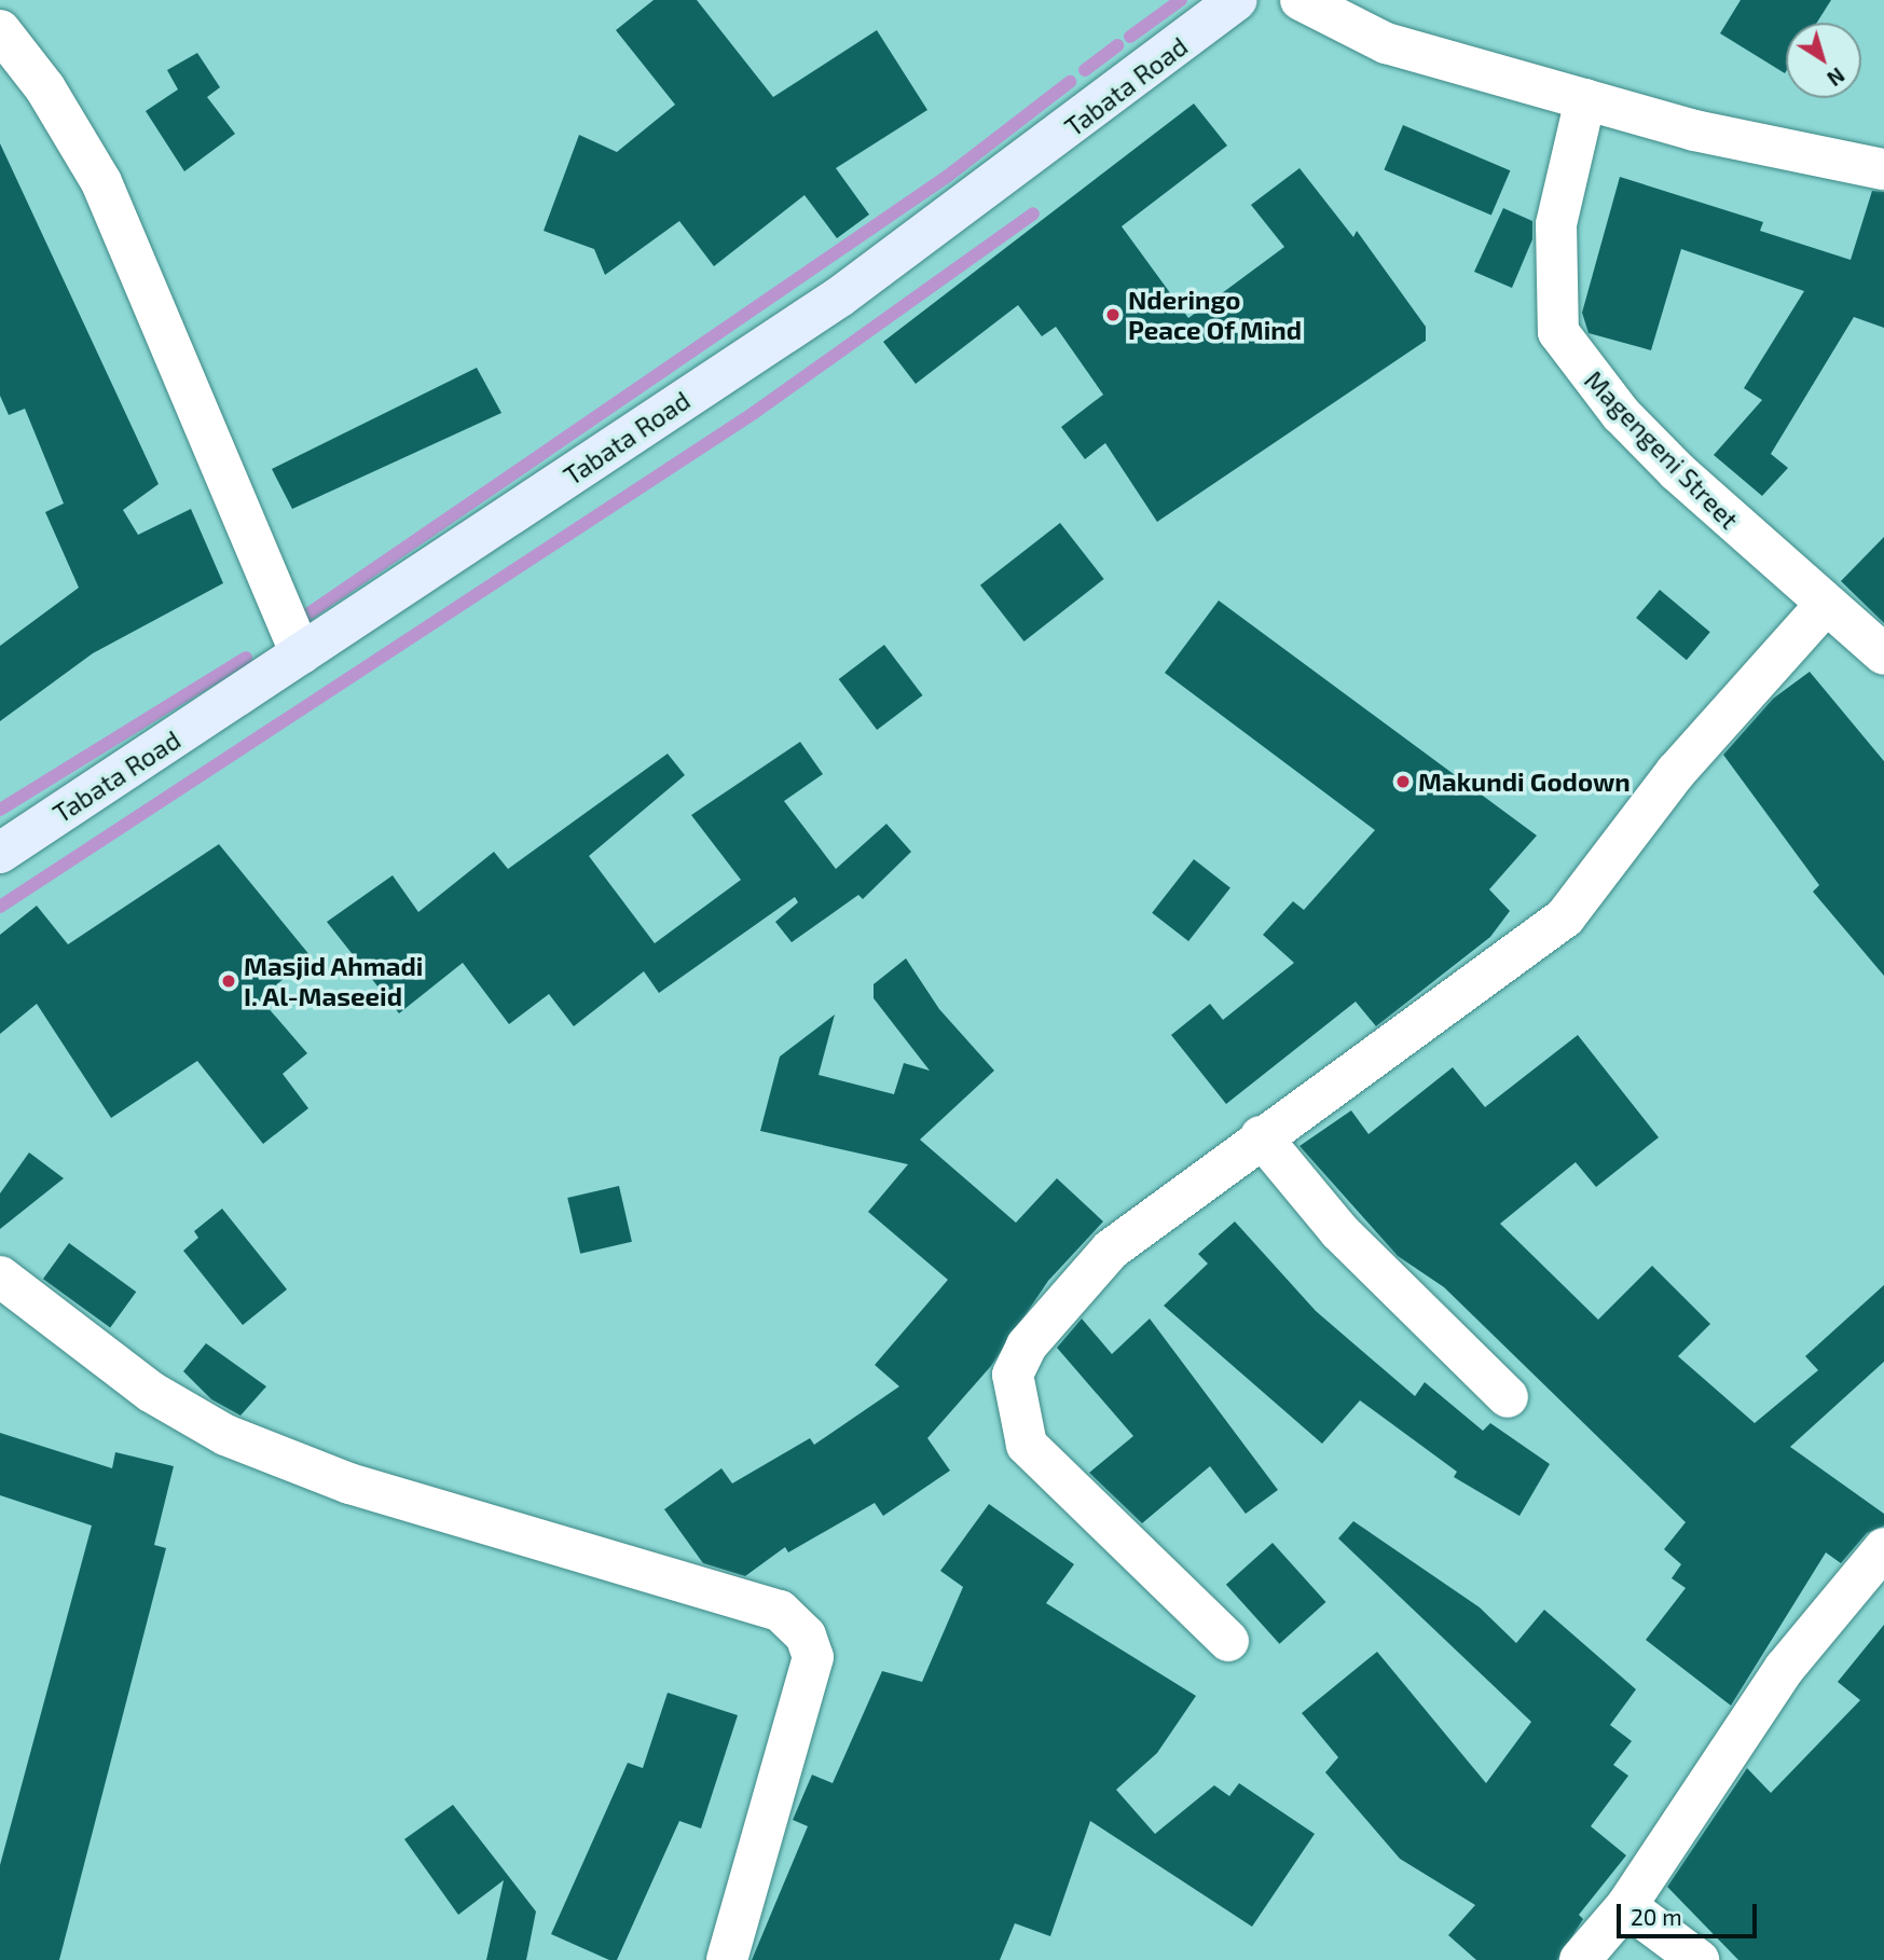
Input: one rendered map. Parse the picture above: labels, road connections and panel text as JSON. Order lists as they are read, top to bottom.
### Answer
{
  "streets": {
    "main road": ["Tabata Road"],
    "street": ["Magengeni Street"]
  },
  "places": ["Nderingo Peace Of Mind", "Makundi Godown", "Masjid Ahmadi I. Al-Maseeid"],
  "scale_bar": "20 m",
  "north": "bottom right"
}
